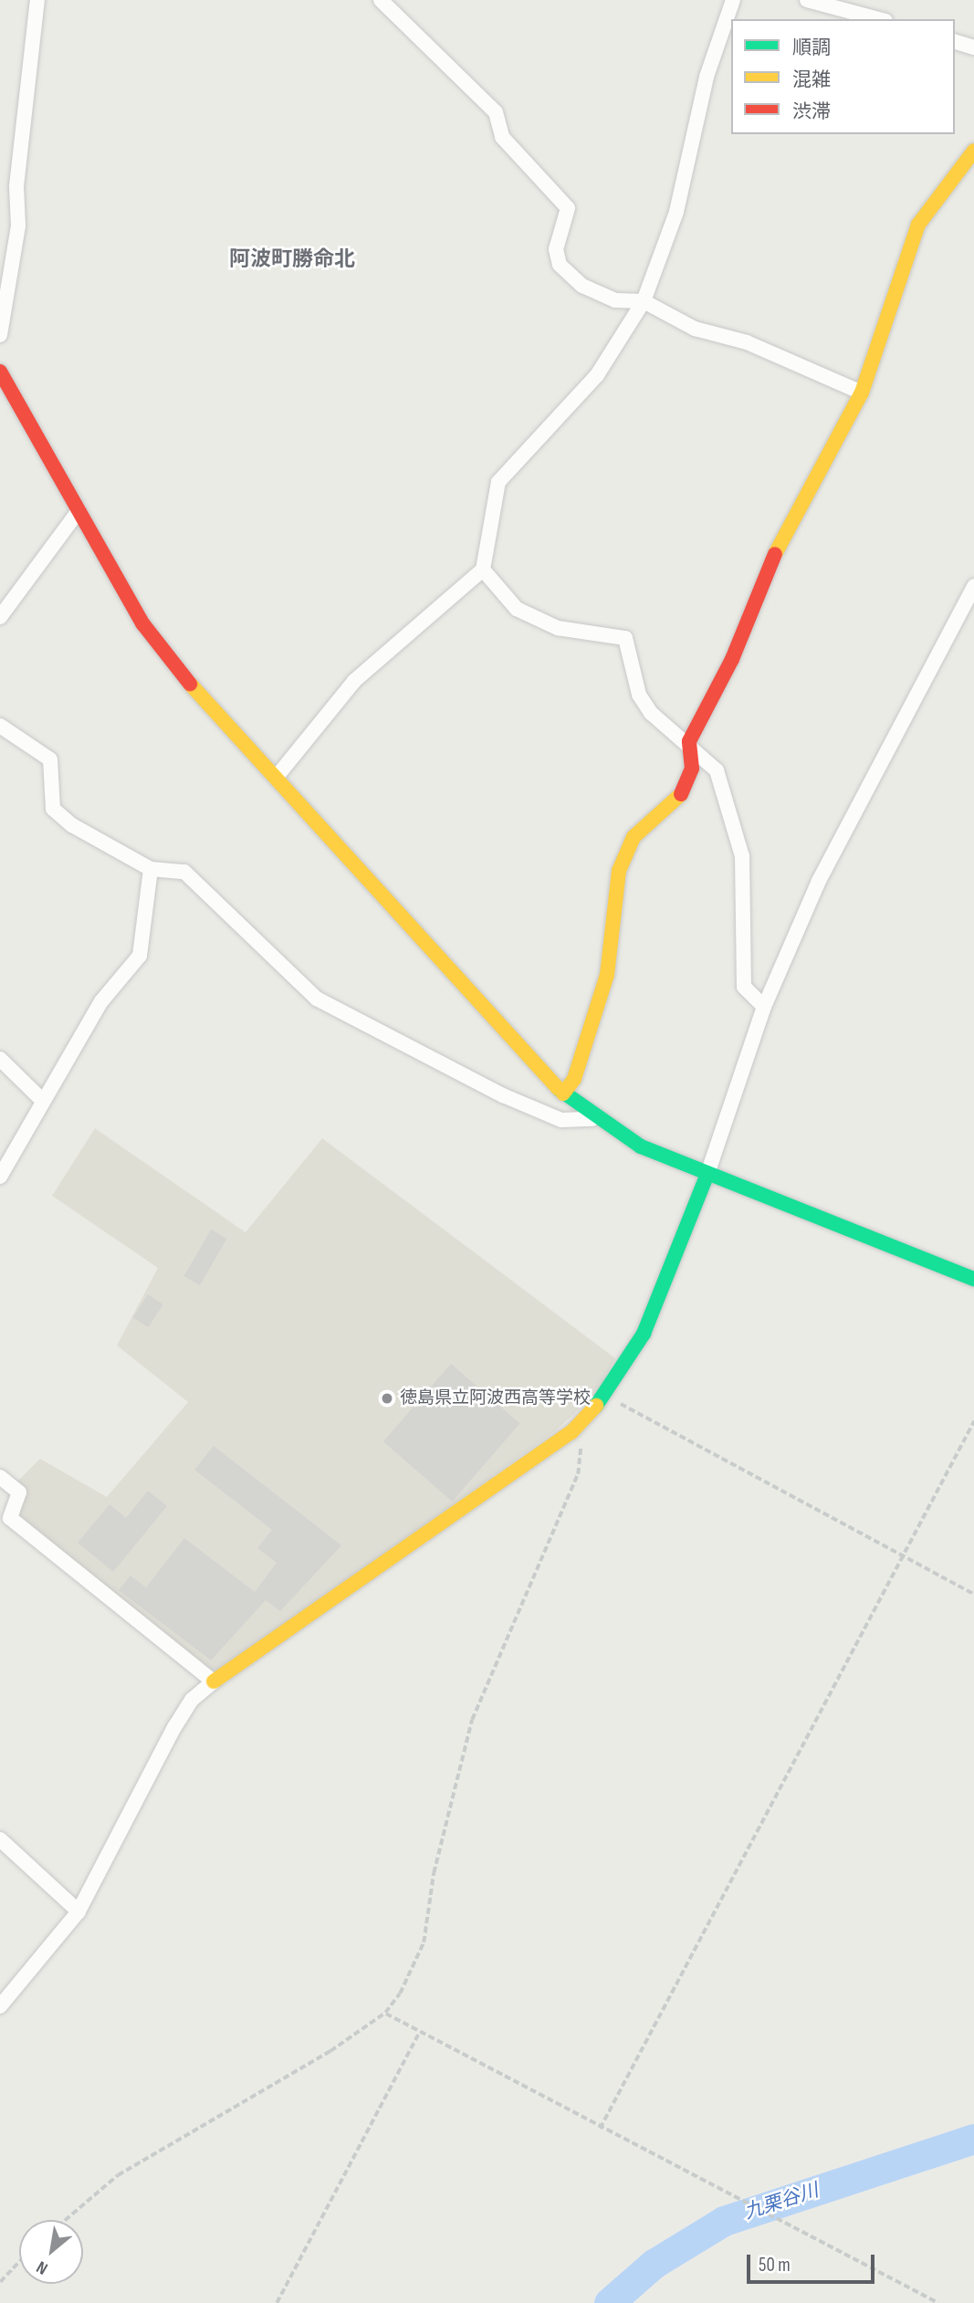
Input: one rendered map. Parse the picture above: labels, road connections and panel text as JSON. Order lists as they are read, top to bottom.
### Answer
{
  "districts": ["阿波町勝命北"],
  "water": ["九栗谷川"],
  "places": ["徳島県立阿波西高等学校"],
  "legend": ["順調", "混雑", "渋滞"],
  "scale_bar": "50 m",
  "north": "bottom left"
}
